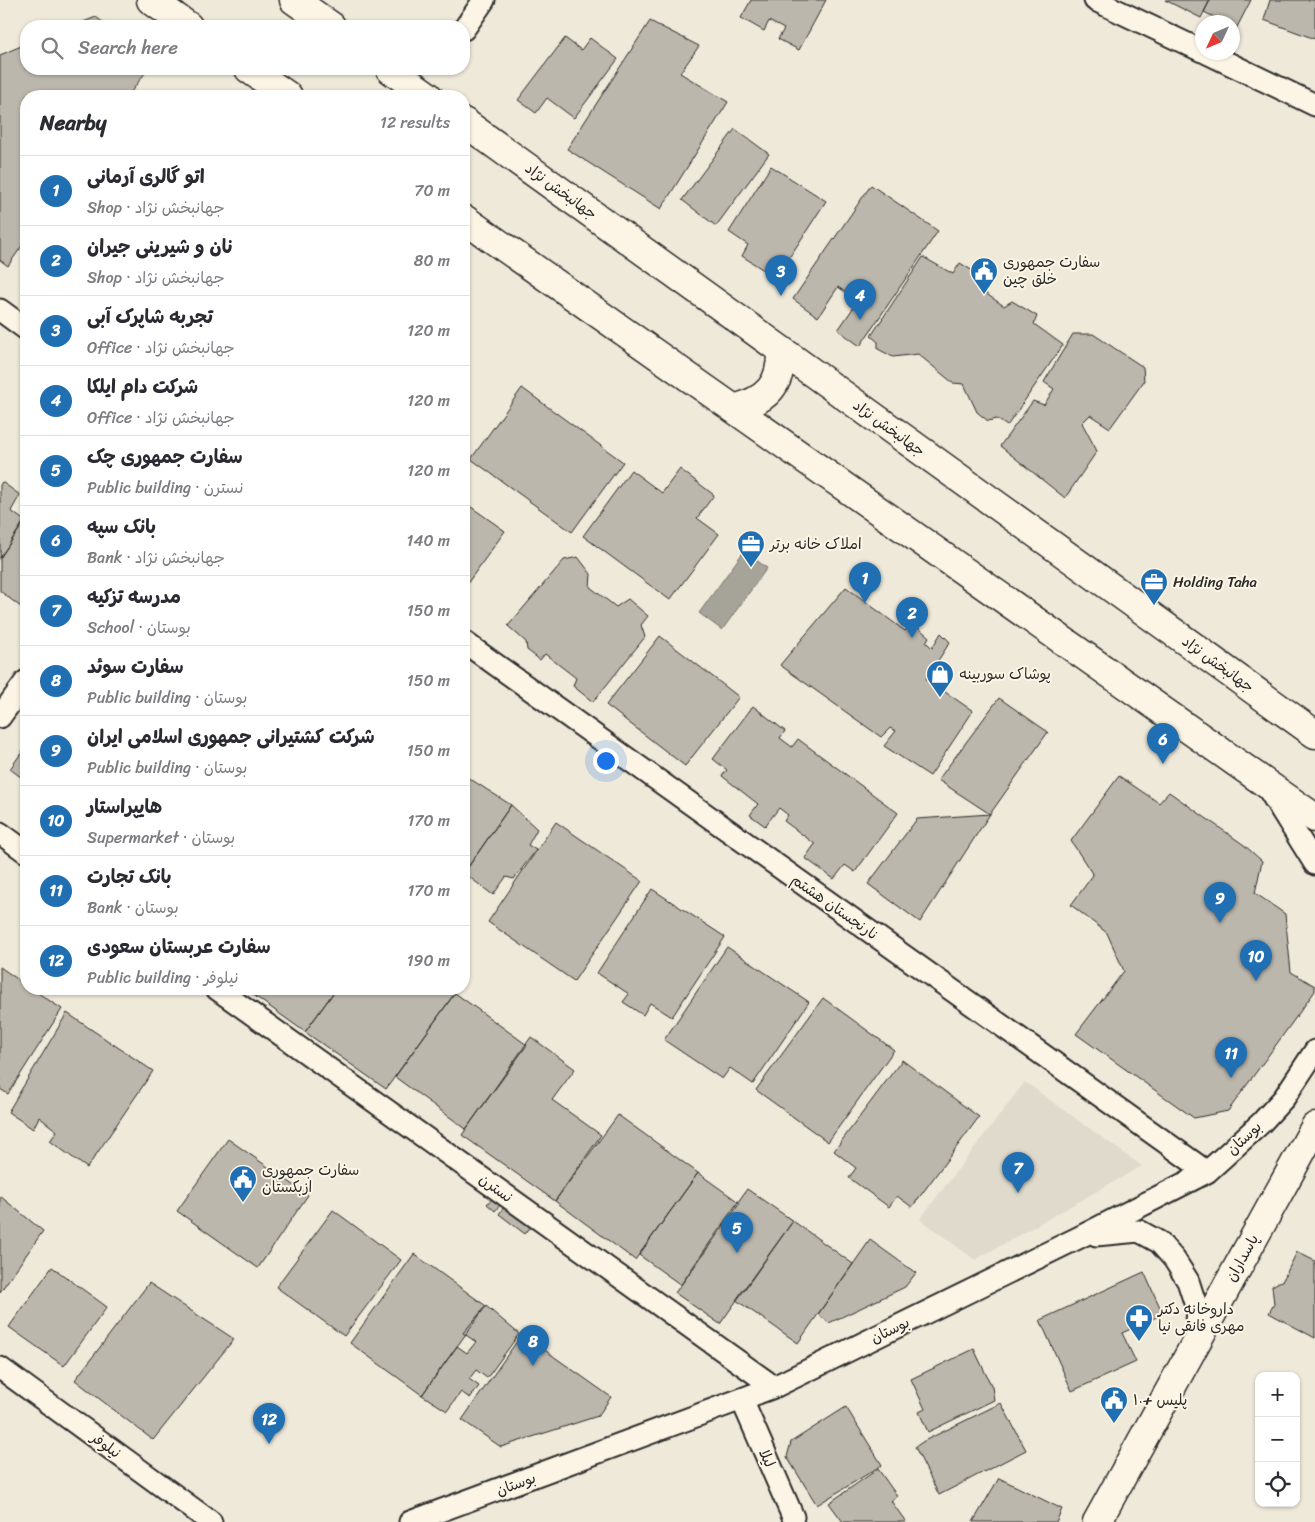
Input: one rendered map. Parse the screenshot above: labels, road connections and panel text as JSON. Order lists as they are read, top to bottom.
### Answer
{
  "streets": {
    "main road": ["جهانبخش نژاد", "پاسداران"],
    "street": [
      "نارنجستان هشتم",
      "بوستان",
      "نسترن",
      "نیلوفر",
      "لیلا"
    ]
  },
  "crossings": [
    ["نارنجستان هشتم", "بوستان"],
    ["بوستان", "نسترن"],
    ["بوستان", "لیلا"]
  ],
  "places": {
    "public building": ["سفارت جمهوری خلق چین", "سفارت جمهوری ازبکستان", "پلیس +١٠"],
    "office": ["املاک خانه برتر", "Holding Taha"],
    "shop": ["پوشاک سوربینه"],
    "pharmacy": ["داروخانه دکتر مهری فانقی نیا"]
  },
  "north": "bottom left",
  "page": {
    "search": "Search here",
    "heading": ["Nearby", "12 results"],
    "list": [
      {
        "mark": "1",
        "name": "اتو گالری آرمانی",
        "note": "Shop · جهانبخش نژاد",
        "value": "70 m"
      },
      {
        "mark": "2",
        "name": "نان و شیرینی جیران",
        "note": "Shop · جهانبخش نژاد",
        "value": "80 m"
      },
      {
        "mark": "3",
        "name": "تجربه شاپرک آبی",
        "note": "Office · جهانبخش نژاد",
        "value": "120 m"
      },
      {
        "mark": "4",
        "name": "شرکت دام ایلکا",
        "note": "Office · جهانبخش نژاد",
        "value": "120 m"
      },
      {
        "mark": "5",
        "name": "سفارت جمهوری چک",
        "note": "Public building · نسترن",
        "value": "120 m"
      },
      {
        "mark": "6",
        "name": "بانک سپه",
        "note": "Bank · جهانبخش نژاد",
        "value": "140 m"
      },
      {
        "mark": "7",
        "name": "مدرسه تزکیه",
        "note": "School · بوستان",
        "value": "150 m"
      },
      {
        "mark": "8",
        "name": "سفارت سوئد",
        "note": "Public building · بوستان",
        "value": "150 m"
      },
      {
        "mark": "9",
        "name": "شرکت کشتیرانی جمهوری اسلامی ایران",
        "note": "Public building · بوستان",
        "value": "150 m"
      },
      {
        "mark": "10",
        "name": "هایپراستار",
        "note": "Supermarket · بوستان",
        "value": "170 m"
      },
      {
        "mark": "11",
        "name": "بانک تجارت",
        "note": "Bank · بوستان",
        "value": "170 m"
      },
      {
        "mark": "12",
        "name": "سفارت عربستان سعودی",
        "note": "Public building · نیلوفر",
        "value": "190 m"
      }
    ],
    "pins": [
      "3",
      "4",
      "1",
      "2",
      "6",
      "9",
      "10",
      "11",
      "7",
      "5",
      "8",
      "12"
    ],
    "map_buttons": ["+", "−"]
  }
}
